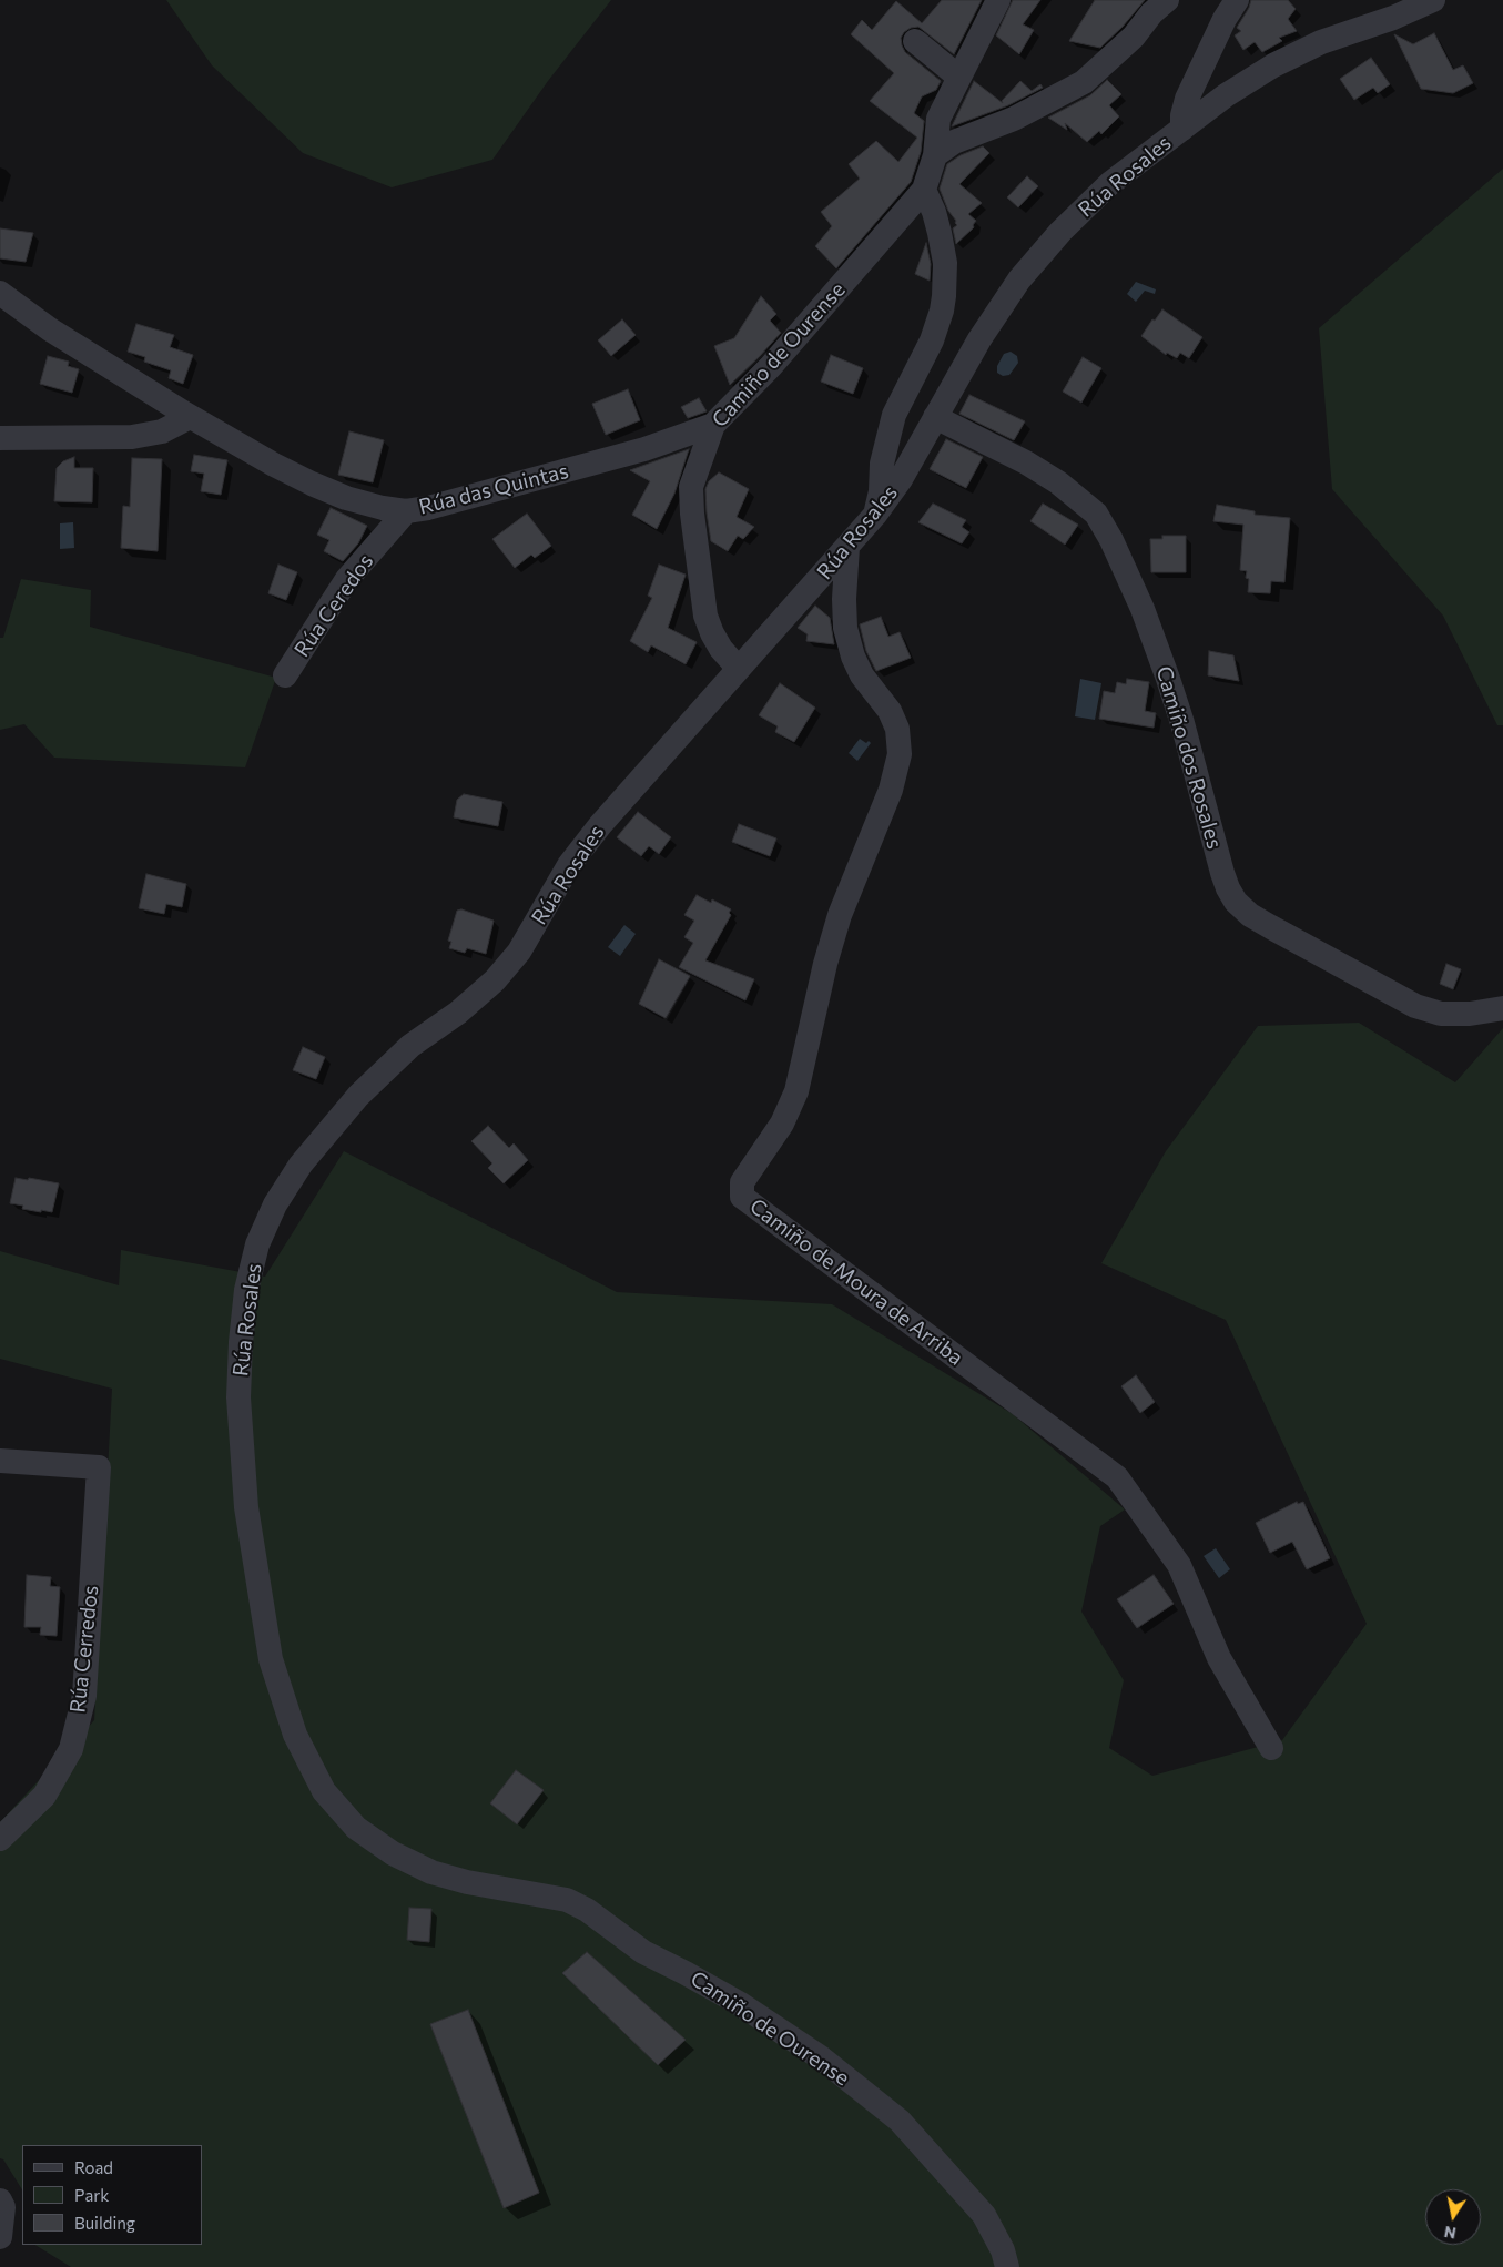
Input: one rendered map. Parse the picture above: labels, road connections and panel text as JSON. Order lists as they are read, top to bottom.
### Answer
{
  "streets": {
    "street": [
      "Rúa Rosales",
      "Camiño de Ourense",
      "Rúa das Quintas",
      "Rúa Ceredos",
      "Camiño dos Rosales",
      "Camiño de Moura de Arriba",
      "Rúa Cerredos"
    ]
  },
  "crossings": [
    ["Rúa Rosales", "Camiño de Ourense"],
    ["Rúa Rosales", "Camiño dos Rosales"],
    ["Rúa Rosales", "Camiño de Moura de Arriba"],
    ["Camiño de Ourense", "Rúa das Quintas"],
    ["Rúa das Quintas", "Rúa Ceredos"]
  ],
  "legend": ["Road", "Park", "Building"],
  "north": "bottom"
}
